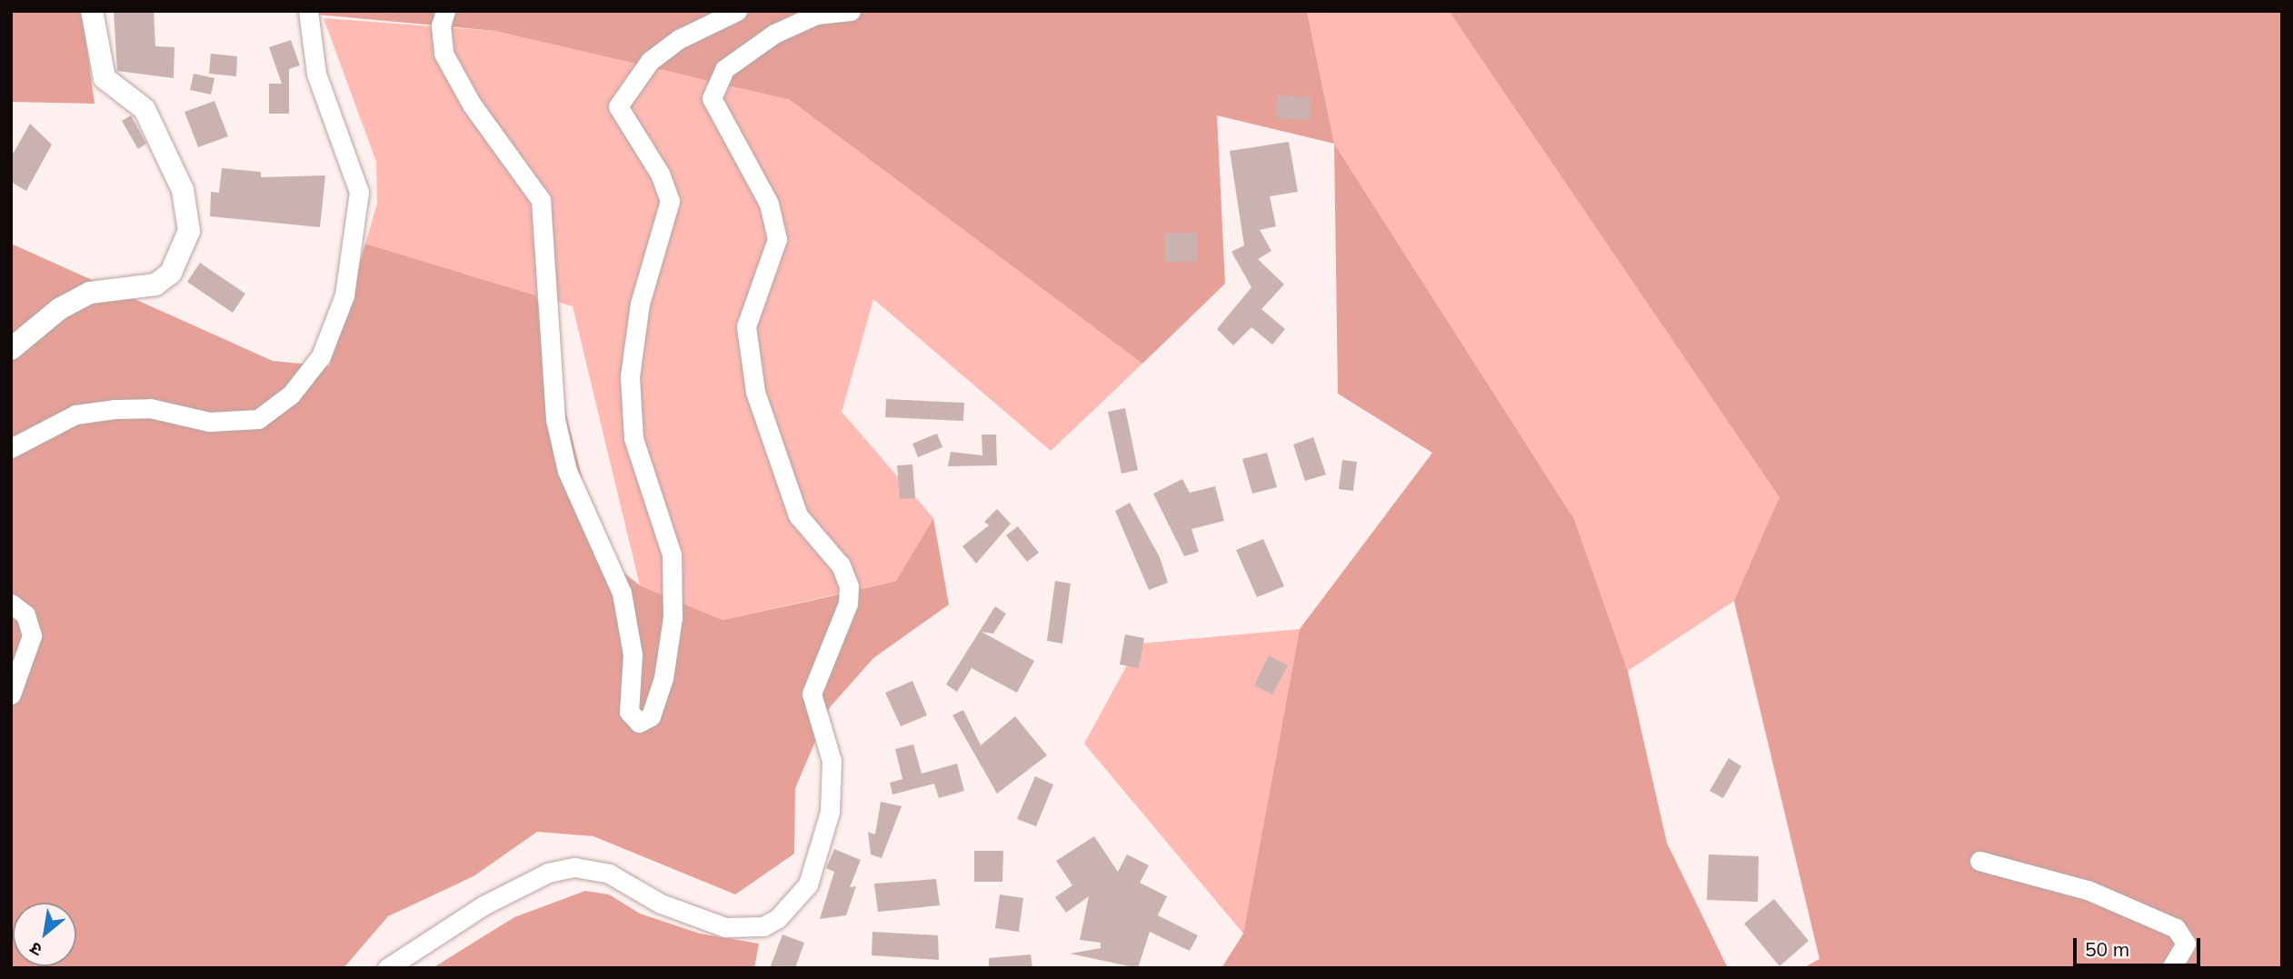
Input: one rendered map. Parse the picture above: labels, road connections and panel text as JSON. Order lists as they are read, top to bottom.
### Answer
{
  "scale_bar": "50 m",
  "north": "bottom left"
}
